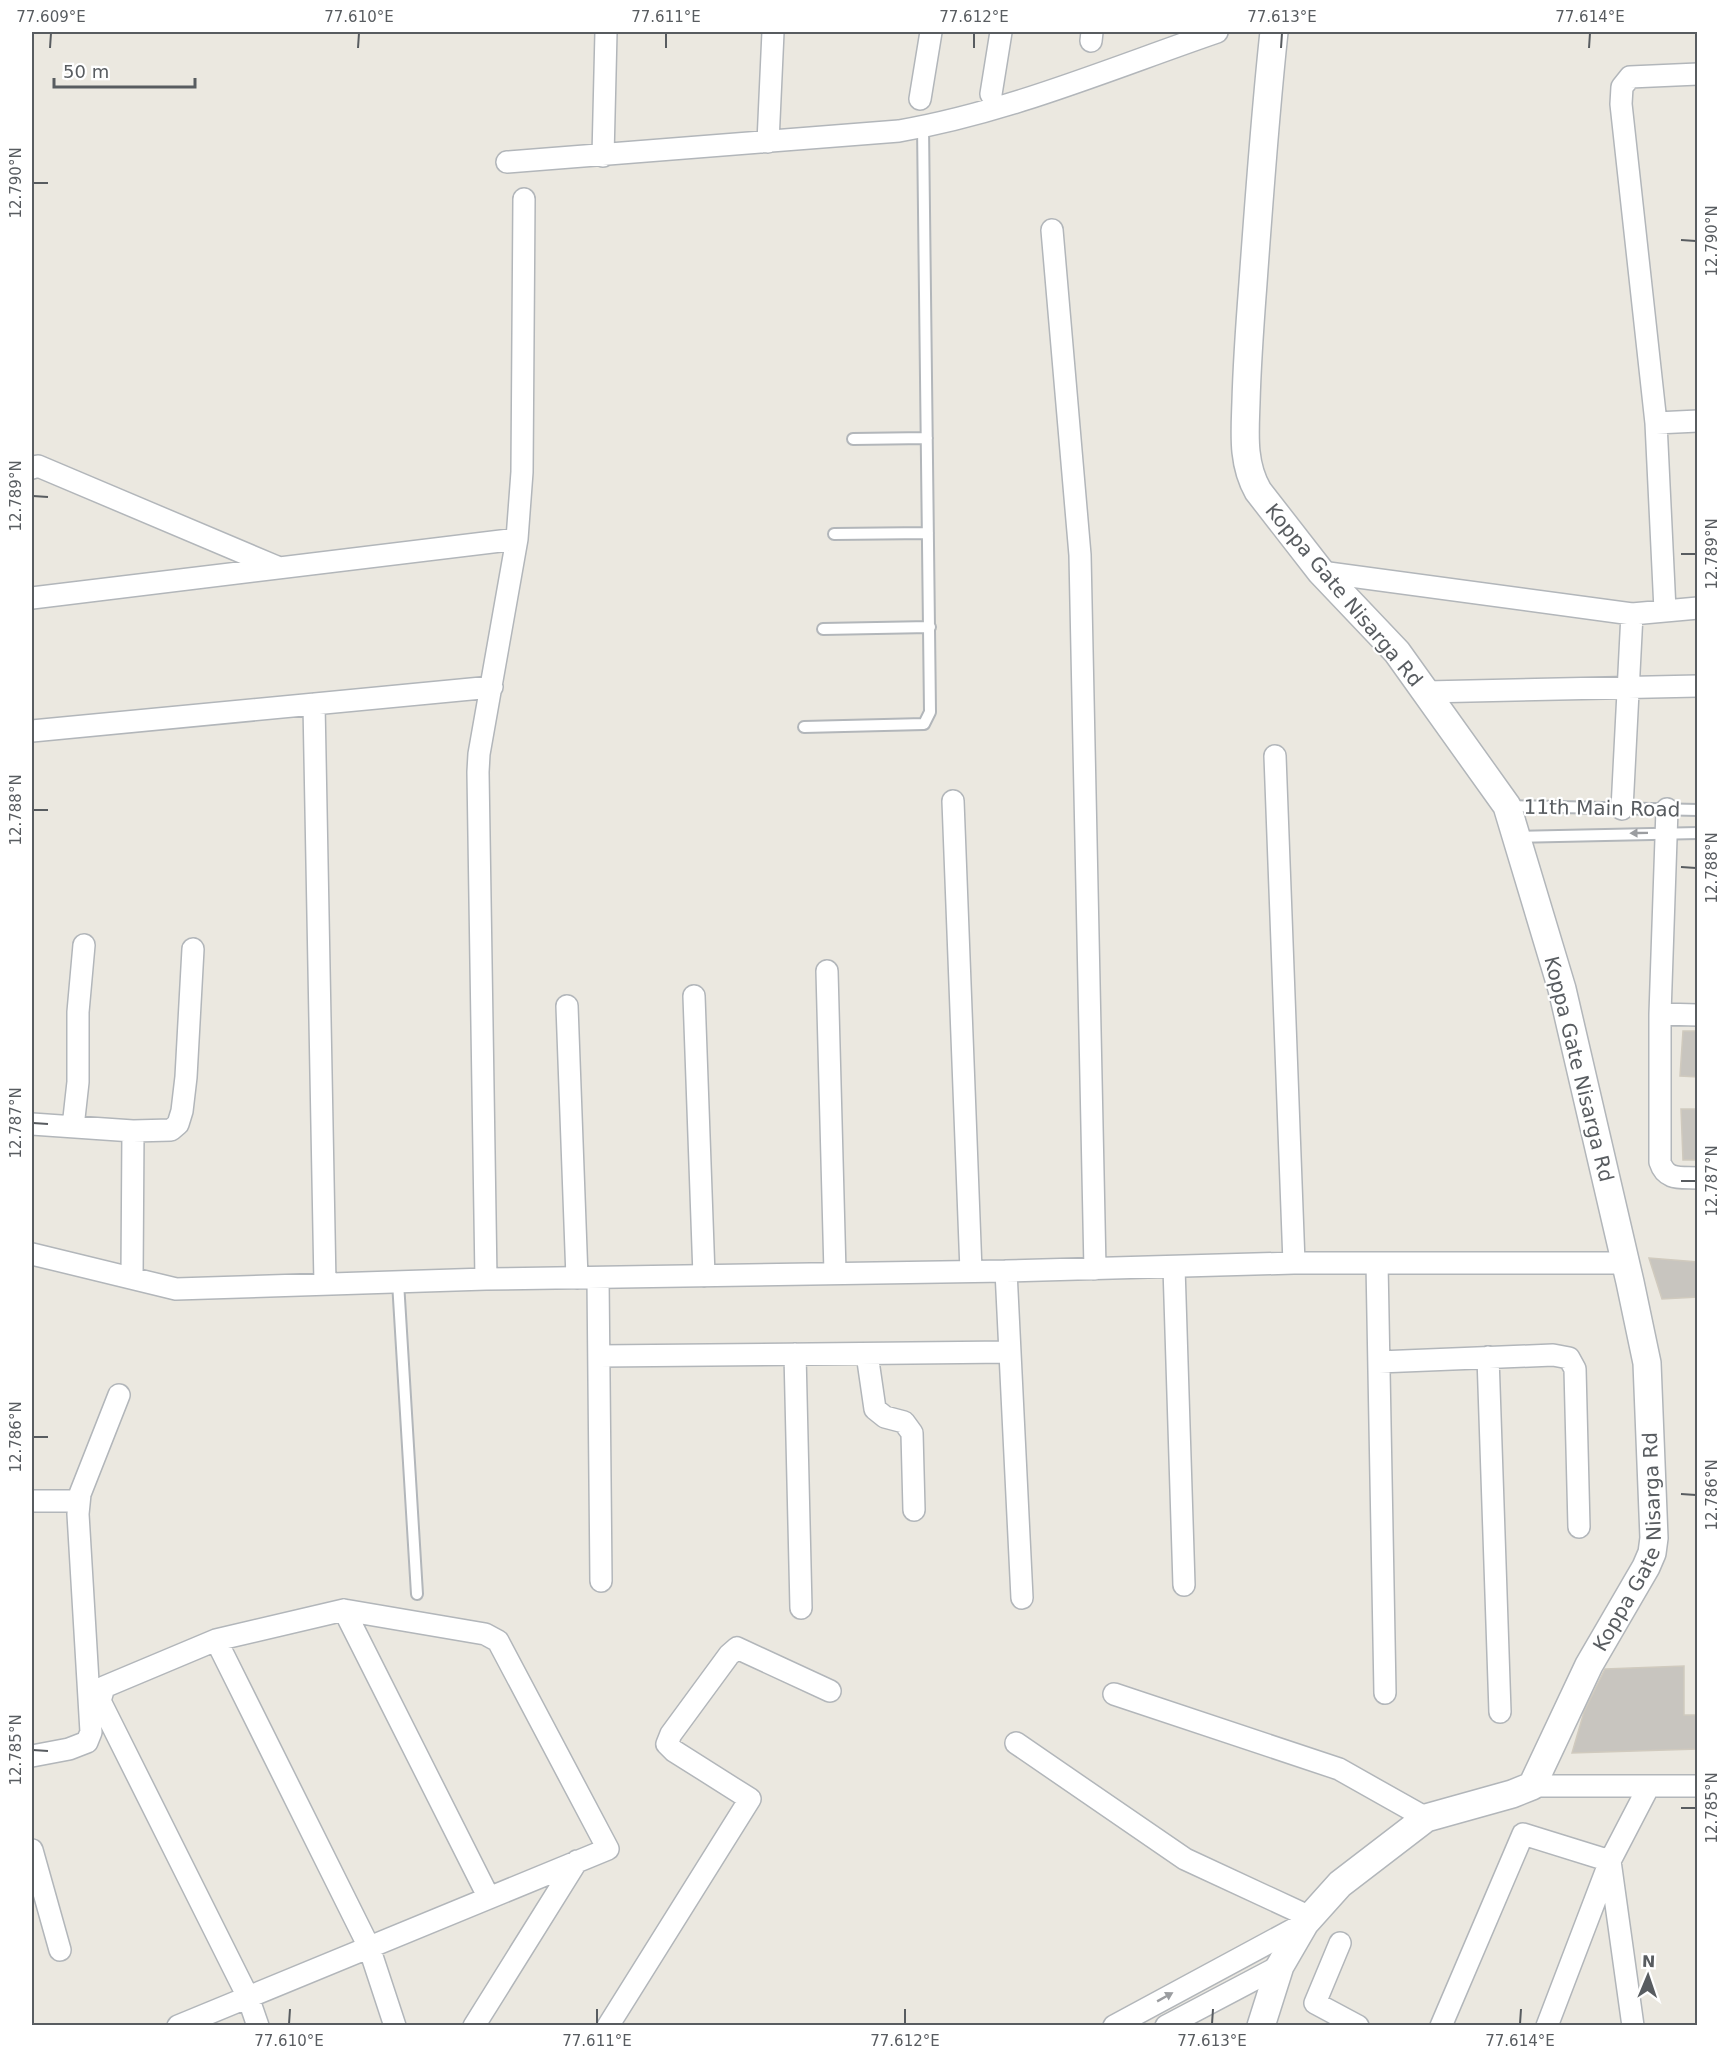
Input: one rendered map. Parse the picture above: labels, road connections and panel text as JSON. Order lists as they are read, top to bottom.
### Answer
{
  "streets": {
    "street": ["Koppa Gate Nisarga Rd"],
    "lane": ["11th Main Road"]
  },
  "crossings": [
    ["Koppa Gate Nisarga Rd", "11th Main Road"]
  ],
  "scale_bar": "50 m",
  "north": "top",
  "coordinates": [
    "77.609°E",
    "77.610°E",
    "77.611°E",
    "77.612°E",
    "77.613°E",
    "77.614°E",
    "12.790°N",
    "12.789°N",
    "12.788°N",
    "12.787°N",
    "12.786°N",
    "12.785°N"
  ]
}
